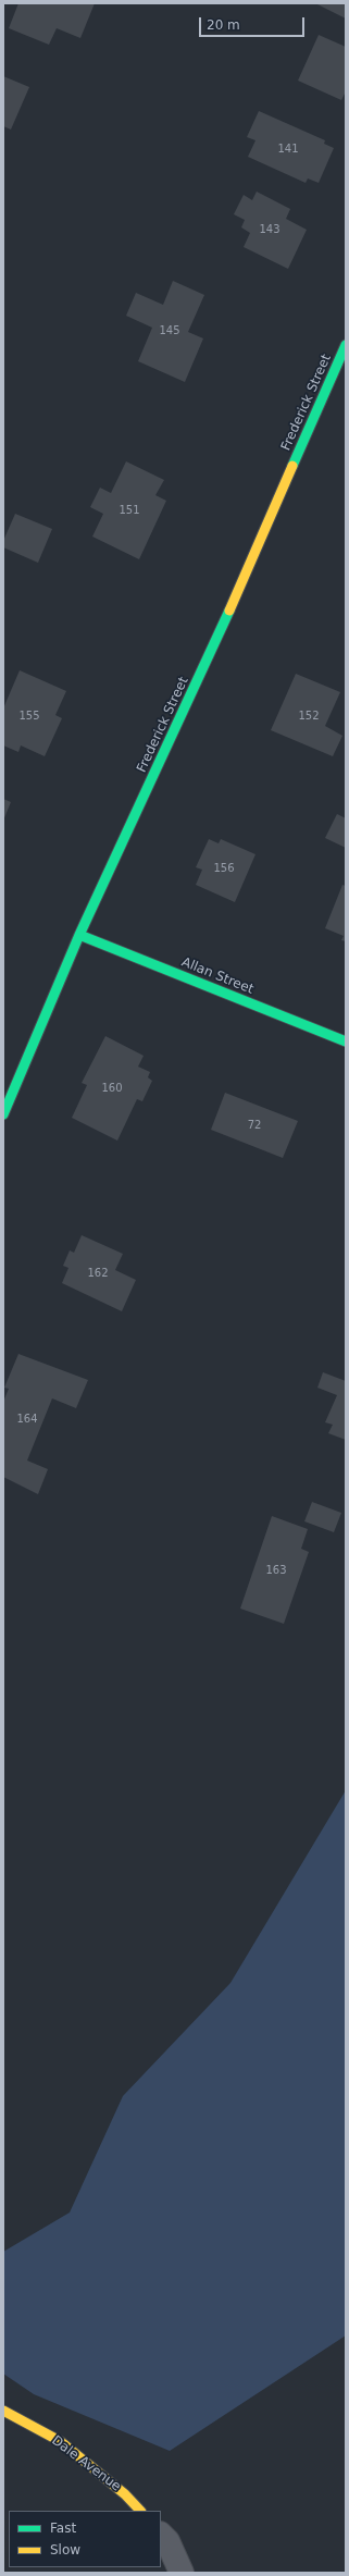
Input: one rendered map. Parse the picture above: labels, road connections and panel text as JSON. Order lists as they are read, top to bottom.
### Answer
{
  "streets": {
    "street": ["Frederick Street", "Allan Street", "Dale Avenue"]
  },
  "crossings": [
    ["Frederick Street", "Allan Street"]
  ],
  "house_numbers": [
    "141",
    "143",
    "145",
    "151",
    "155",
    "152",
    "156",
    "160",
    "72",
    "162",
    "164",
    "163"
  ],
  "legend": ["Fast", "Slow"],
  "scale_bar": "20 m"
}
